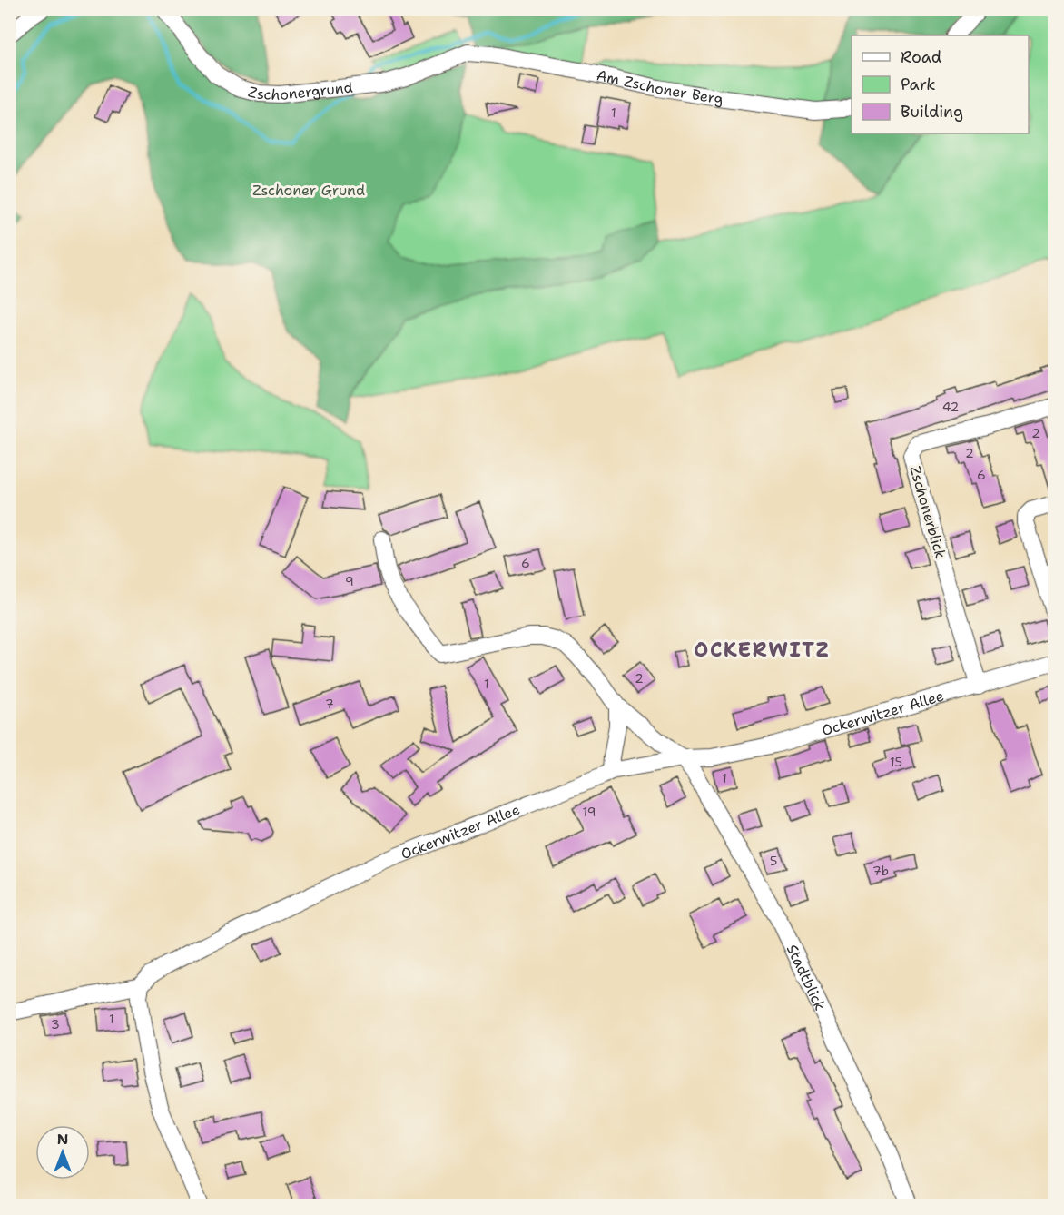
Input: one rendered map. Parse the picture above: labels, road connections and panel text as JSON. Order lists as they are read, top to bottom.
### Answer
{
  "streets": {
    "street": [
      "Am Zschoner Berg",
      "Zschonergrund",
      "Zschonerblick",
      "Ockerwitzer Allee",
      "Stadtblick"
    ]
  },
  "crossings": [
    ["Am Zschoner Berg", "Zschonergrund"],
    ["Zschonerblick", "Ockerwitzer Allee"],
    ["Ockerwitzer Allee", "Stadtblick"]
  ],
  "districts": ["OCKERWITZ"],
  "parks": ["Zschoner Grund"],
  "house_numbers": [
    "1",
    "42",
    "2",
    "2",
    "6",
    "6",
    "9",
    "2",
    "1",
    "7",
    "15",
    "1",
    "19",
    "5",
    "7b",
    "1",
    "3"
  ],
  "legend": ["Road", "Park", "Building"],
  "north": "top"
}
